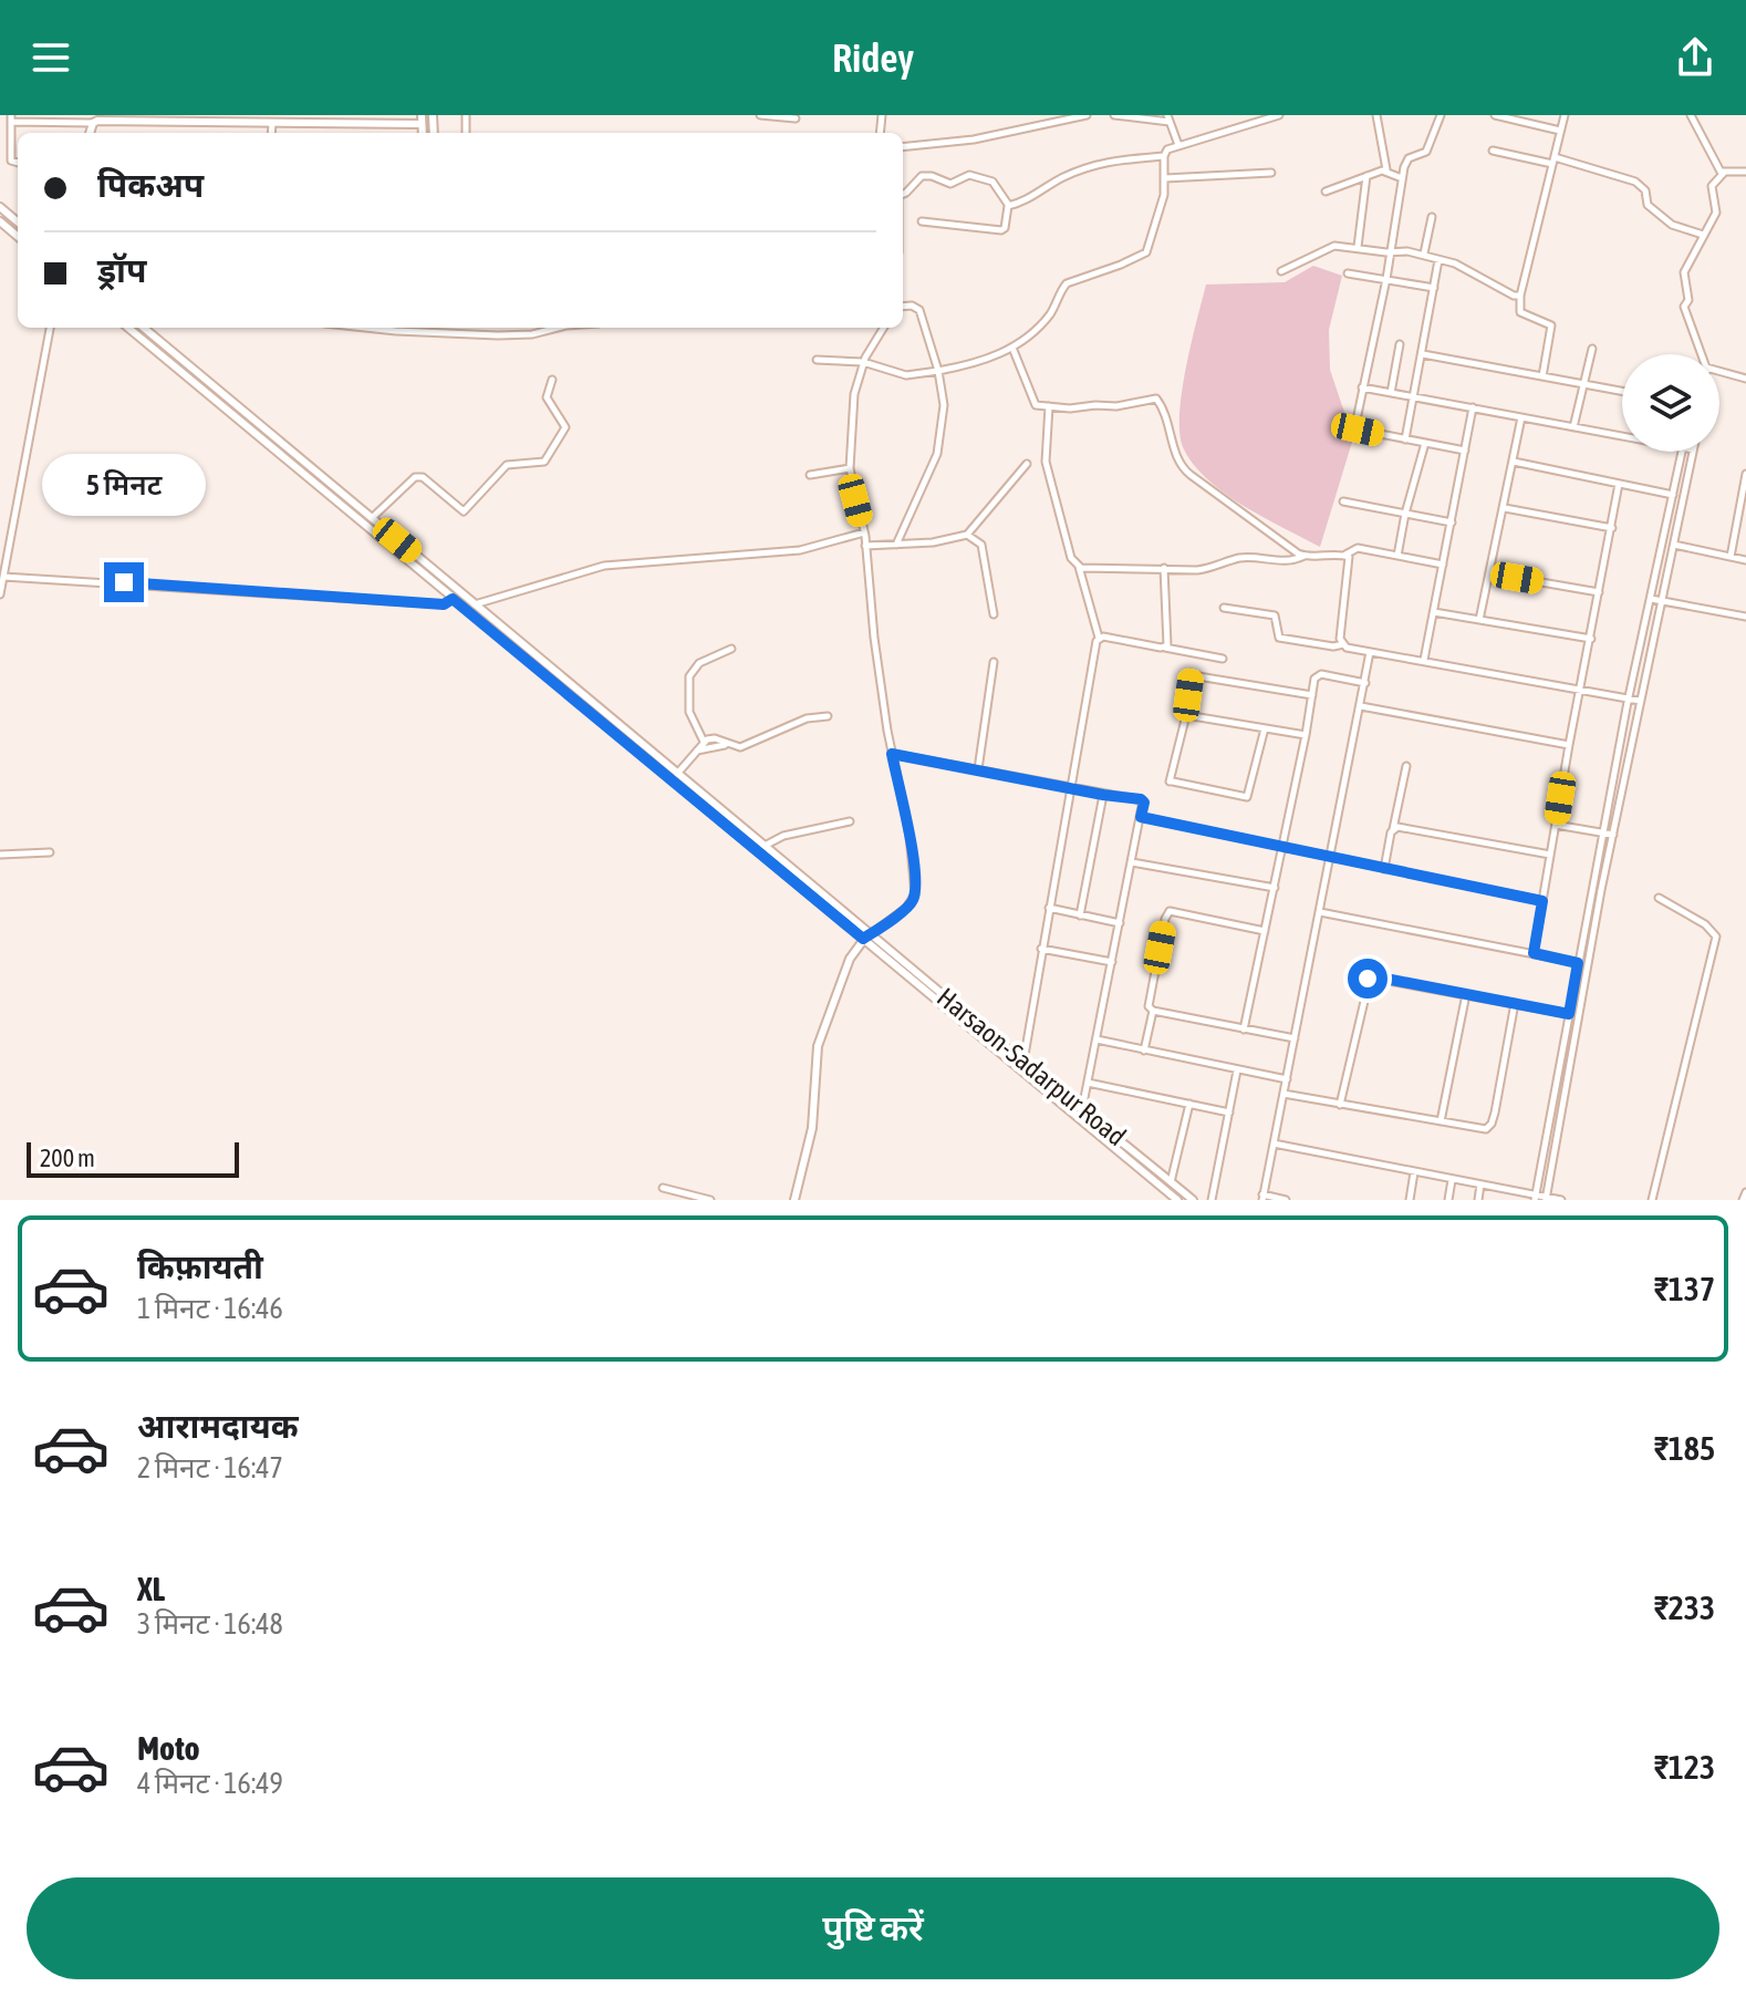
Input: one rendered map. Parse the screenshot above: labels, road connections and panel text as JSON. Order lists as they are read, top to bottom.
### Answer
{
  "streets": {
    "street": ["Harsaon-Sadarpur Road"]
  },
  "scale_bar": "200 m",
  "page": {
    "header": "Ridey",
    "banner": ["पिकअप", "ड्रॉप"],
    "bubble": "5 मिनट",
    "scale": "200 m",
    "list": [
      {
        "name": "किफ़ायती",
        "note": "1 मिनट · 16:46",
        "value": "₹137"
      },
      {
        "name": "आरामदायक",
        "note": "2 मिनट · 16:47",
        "value": "₹185"
      },
      {
        "name": "XL",
        "note": "3 मिनट · 16:48",
        "value": "₹233"
      },
      {
        "name": "Moto",
        "note": "4 मिनट · 16:49",
        "value": "₹123"
      }
    ],
    "buttons": "पुष्टि करें"
  }
}
